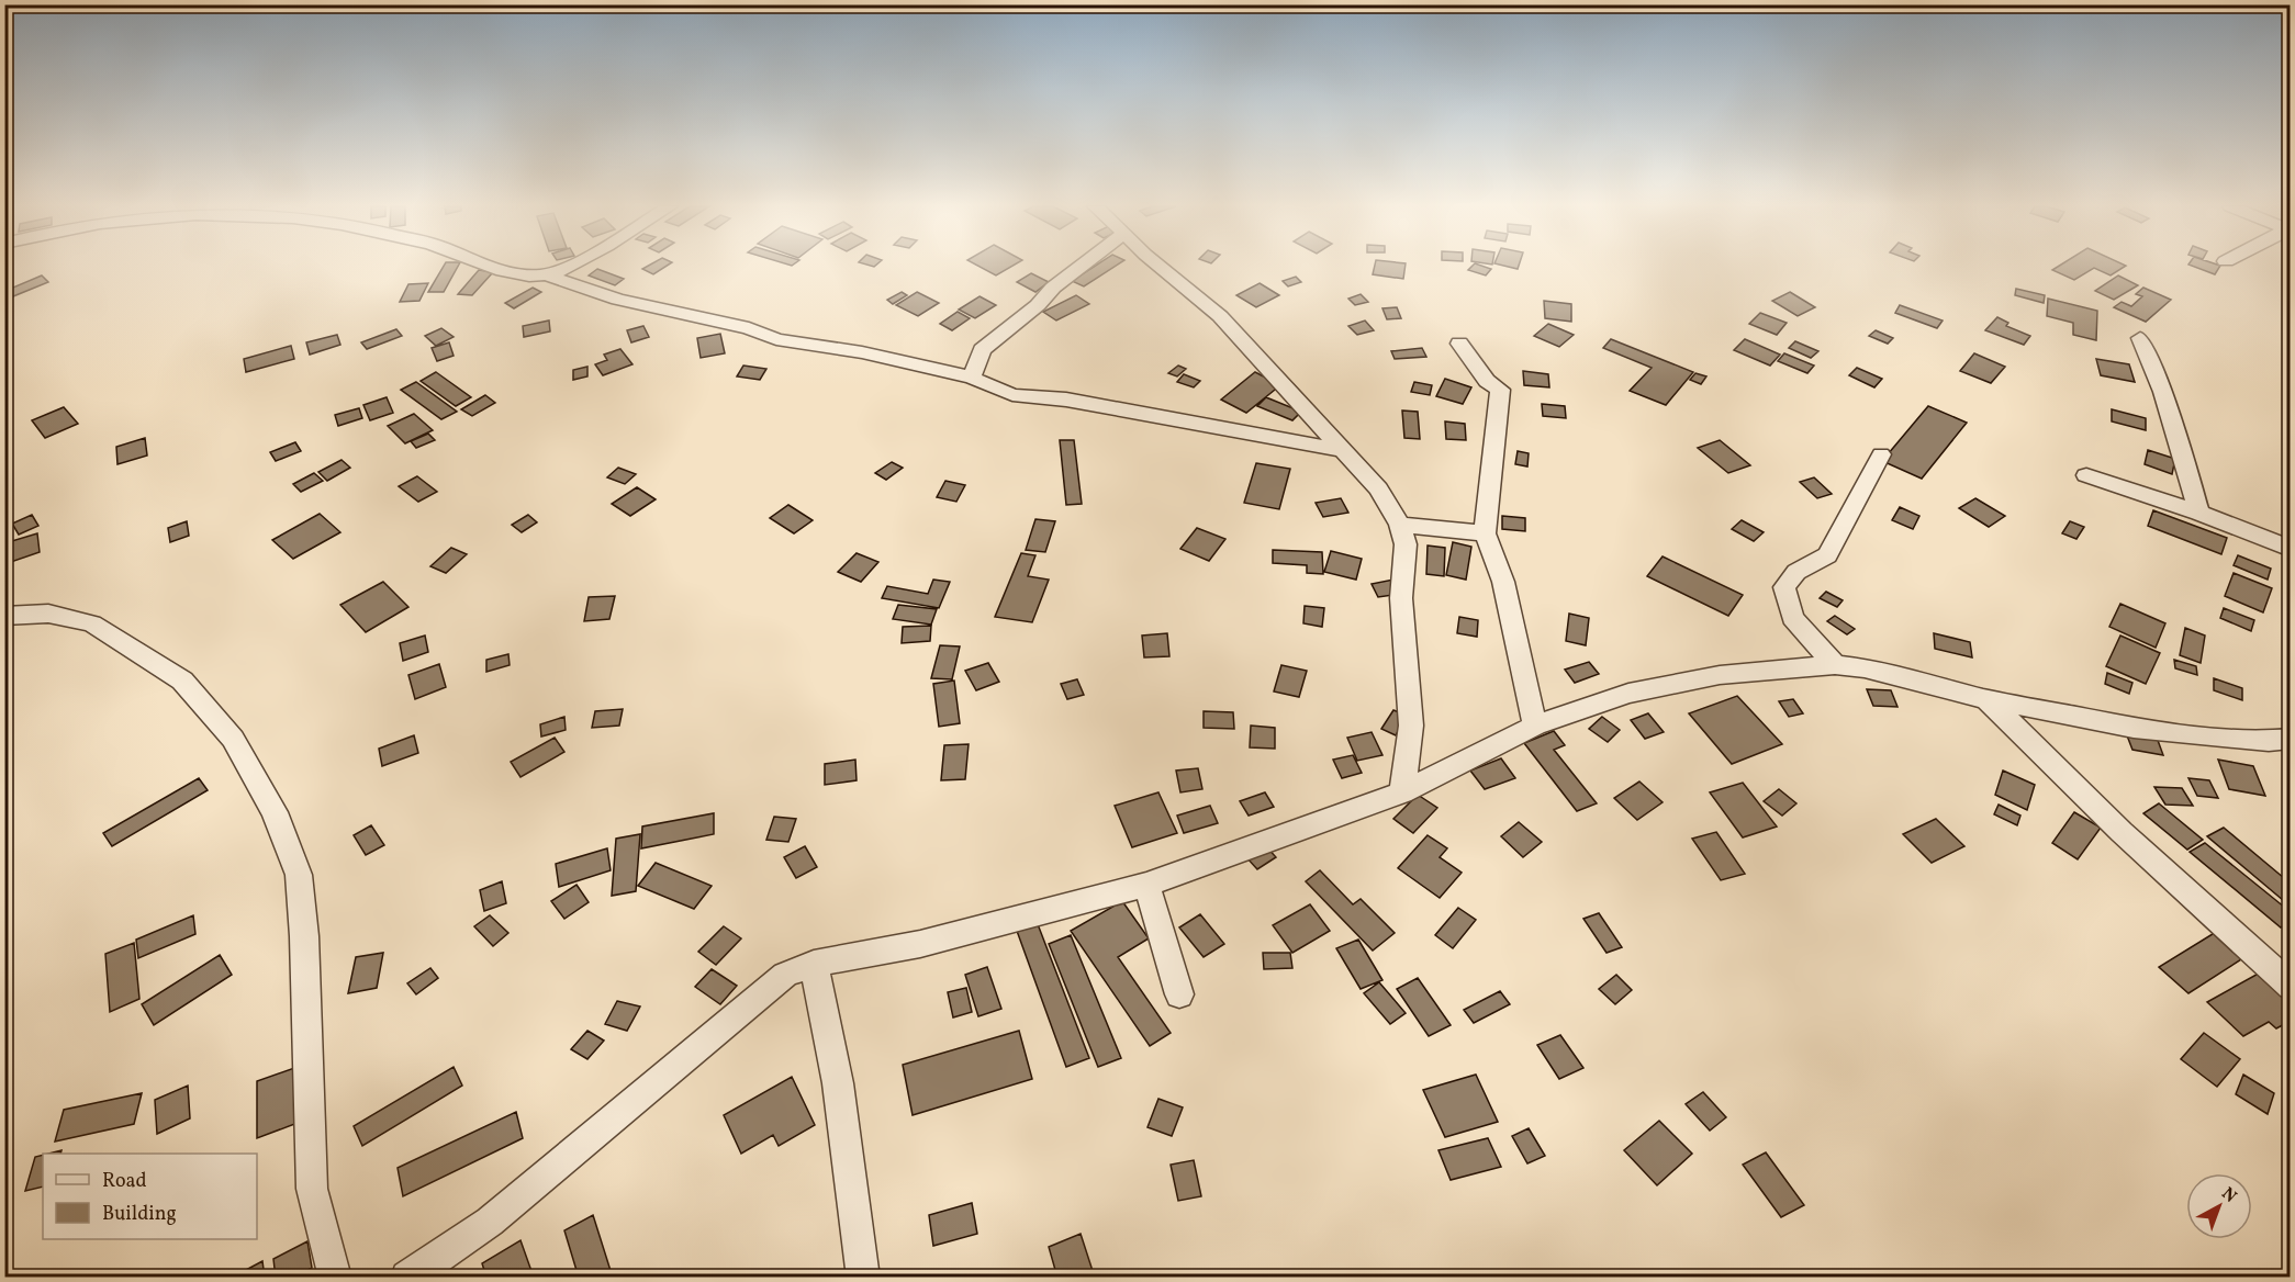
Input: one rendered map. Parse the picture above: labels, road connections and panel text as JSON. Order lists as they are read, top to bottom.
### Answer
{
  "legend": ["Road", "Building"],
  "north": "top right"
}
